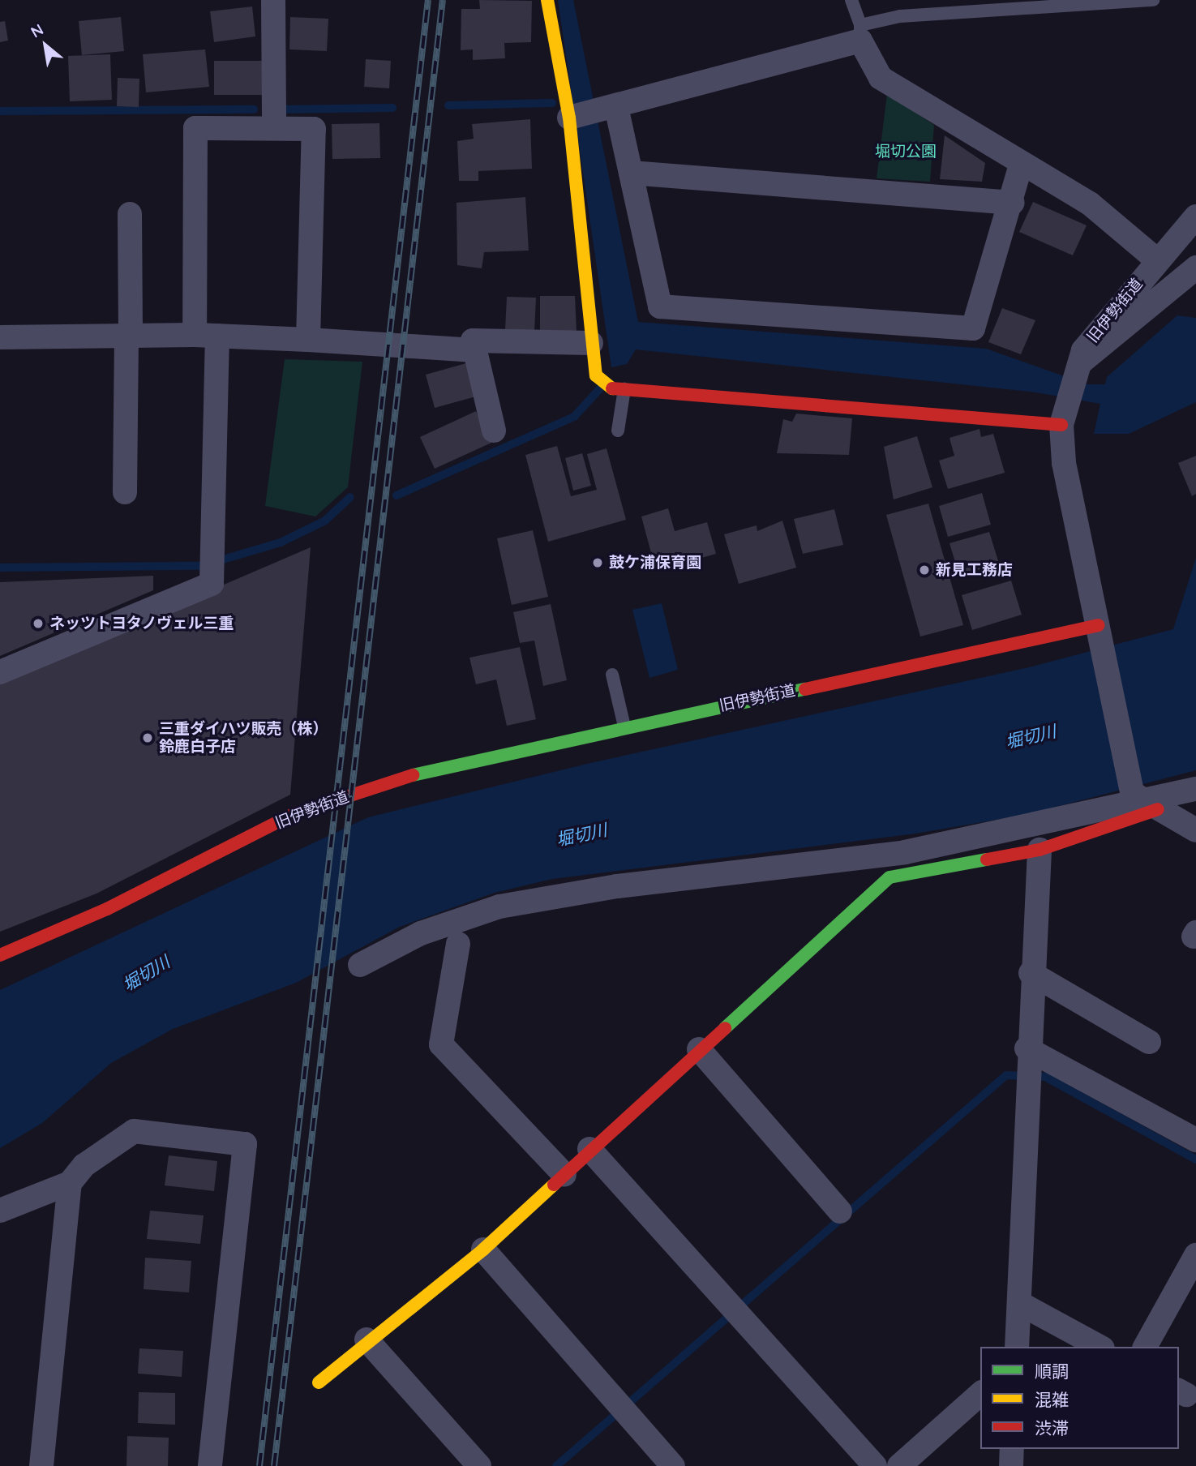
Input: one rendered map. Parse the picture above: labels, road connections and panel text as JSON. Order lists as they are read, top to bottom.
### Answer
{
  "streets": {
    "street": ["旧伊勢街道"]
  },
  "water": ["堀切川"],
  "parks": ["堀切公園"],
  "places": [
    "鼓ケ浦保育園",
    "新見工務店",
    "ネッツトヨタノヴェル三重",
    "三重ダイハツ販売（株） 鈴鹿白子店"
  ],
  "legend": ["順調", "混雑", "渋滞"],
  "north": "top left"
}
